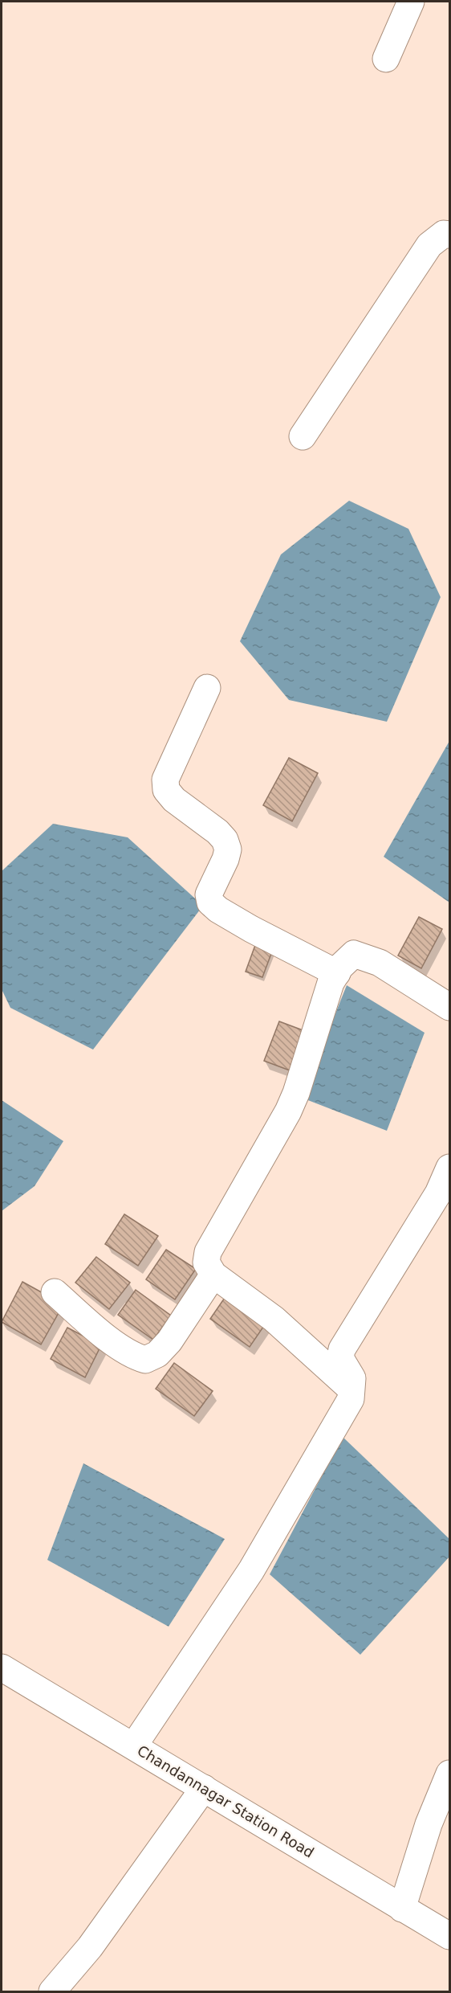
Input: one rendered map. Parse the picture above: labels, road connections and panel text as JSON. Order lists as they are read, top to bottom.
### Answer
{
  "streets": {
    "street": ["Chandannagar Station Road"]
  }
}
